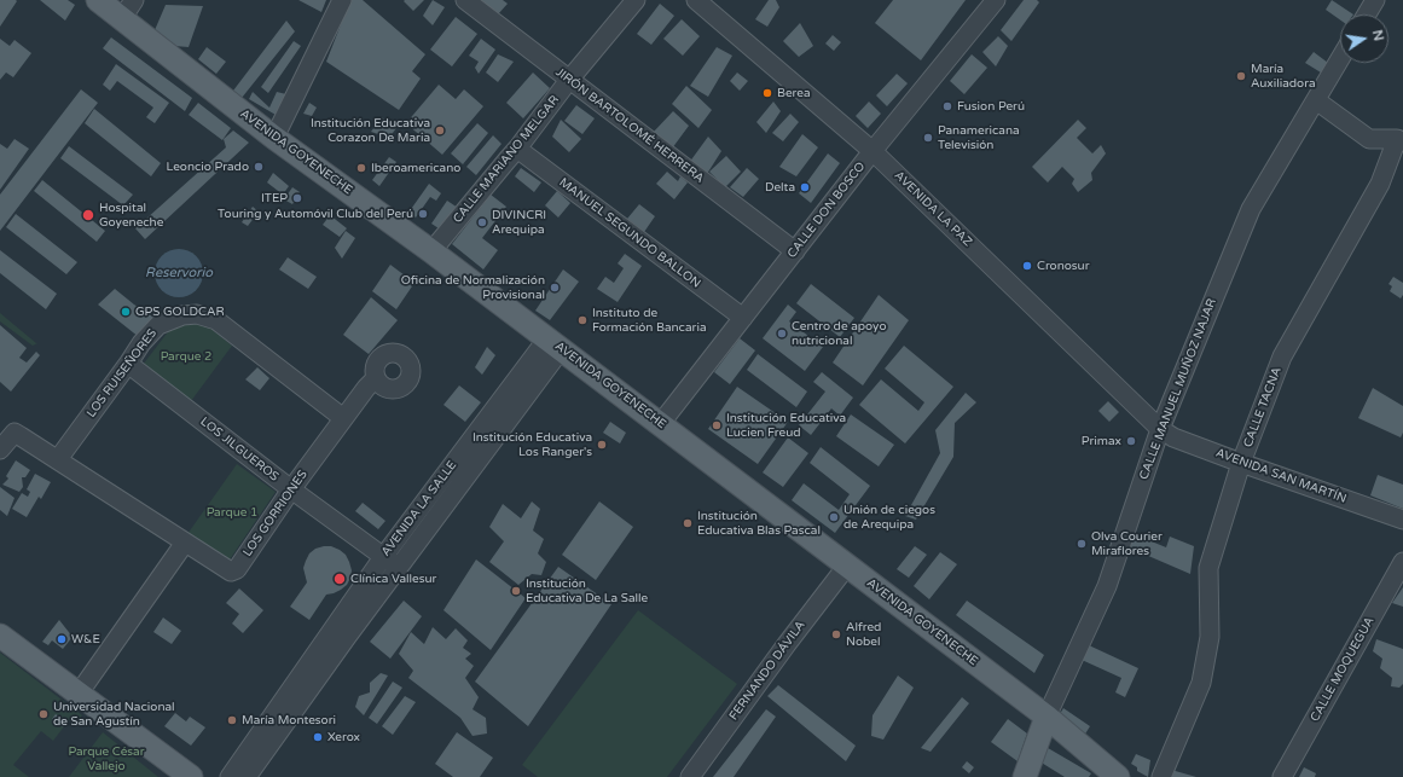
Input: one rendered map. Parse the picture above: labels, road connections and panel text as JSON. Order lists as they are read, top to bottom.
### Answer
{
  "streets": {
    "main road": ["AVENIDA GOYENECHE", "CALLE MANUEL MUÑOZ NAJAR"],
    "street": [
      "JIRÓN BARTOLOMÉ HERRERA",
      "CALLE MARIANO MELGAR",
      "AVENIDA LA PAZ",
      "CALLE DON BOSCO",
      "MANUEL SEGUNDO BALLON",
      "LOS RUISEÑORES",
      "CALLE TACNA",
      "LOS JILGUEROS",
      "AVENIDA SAN MARTÍN",
      "AVENIDA LA SALLE",
      "LOS GORRIONES",
      "CALLE MOQUEGUA",
      "FERNANDO DÁVILA"
    ]
  },
  "crossings": [
    ["JIRÓN BARTOLOMÉ HERRERA", "CALLE MARIANO MELGAR"],
    ["JIRÓN BARTOLOMÉ HERRERA", "CALLE DON BOSCO"],
    ["AVENIDA GOYENECHE", "CALLE MARIANO MELGAR"],
    ["AVENIDA GOYENECHE", "CALLE DON BOSCO"],
    ["AVENIDA GOYENECHE", "CALLE MANUEL MUÑOZ NAJAR"],
    ["AVENIDA GOYENECHE", "AVENIDA LA SALLE"],
    ["AVENIDA GOYENECHE", "FERNANDO DÁVILA"],
    ["CALLE MARIANO MELGAR", "MANUEL SEGUNDO BALLON"],
    ["AVENIDA LA PAZ", "CALLE DON BOSCO"],
    ["AVENIDA LA PAZ", "CALLE MANUEL MUÑOZ NAJAR"],
    ["AVENIDA LA PAZ", "AVENIDA SAN MARTÍN"],
    ["CALLE DON BOSCO", "MANUEL SEGUNDO BALLON"],
    ["LOS RUISEÑORES", "LOS JILGUEROS"],
    ["LOS RUISEÑORES", "LOS GORRIONES"],
    ["CALLE MANUEL MUÑOZ NAJAR", "AVENIDA SAN MARTÍN"],
    ["CALLE TACNA", "AVENIDA SAN MARTÍN"],
    ["LOS JILGUEROS", "AVENIDA LA SALLE"],
    ["LOS JILGUEROS", "LOS GORRIONES"]
  ],
  "water": ["Reservorio"],
  "parks": ["Parque 2", "Parque 1", "Parque César Vallejo"],
  "places": [
    "María Auxiliadora",
    "Berea",
    "Fusion Perú",
    "Institución Educativa Corazon De Maria",
    "Panamericana Televisión",
    "Leoncio Prado",
    "Iberoamericano",
    "Delta",
    "ITEP",
    "Touring y Automóvil Club del Perú",
    "Hospital Goyeneche",
    "DIVINCRI Arequipa",
    "Cronosur",
    "Oficina de Normalización Provisional",
    "GPS GOLDCAR",
    "Instituto de Formación Bancaria",
    "Centro de apoyo nutricional",
    "Institución Educativa Lucien Freud",
    "Primax",
    "Institución Educativa Los Ranger's",
    "Unión de ciegos de Arequipa",
    "Institución Educativa Blas Pascal",
    "Olva Courier Miraflores",
    "Clínica Vallesur",
    "Institución Educativa De La Salle",
    "Alfred Nobel",
    "W&E",
    "Universidad Nacional de San Agustín",
    "María Montesori",
    "Xerox"
  ],
  "north": "right"
}
